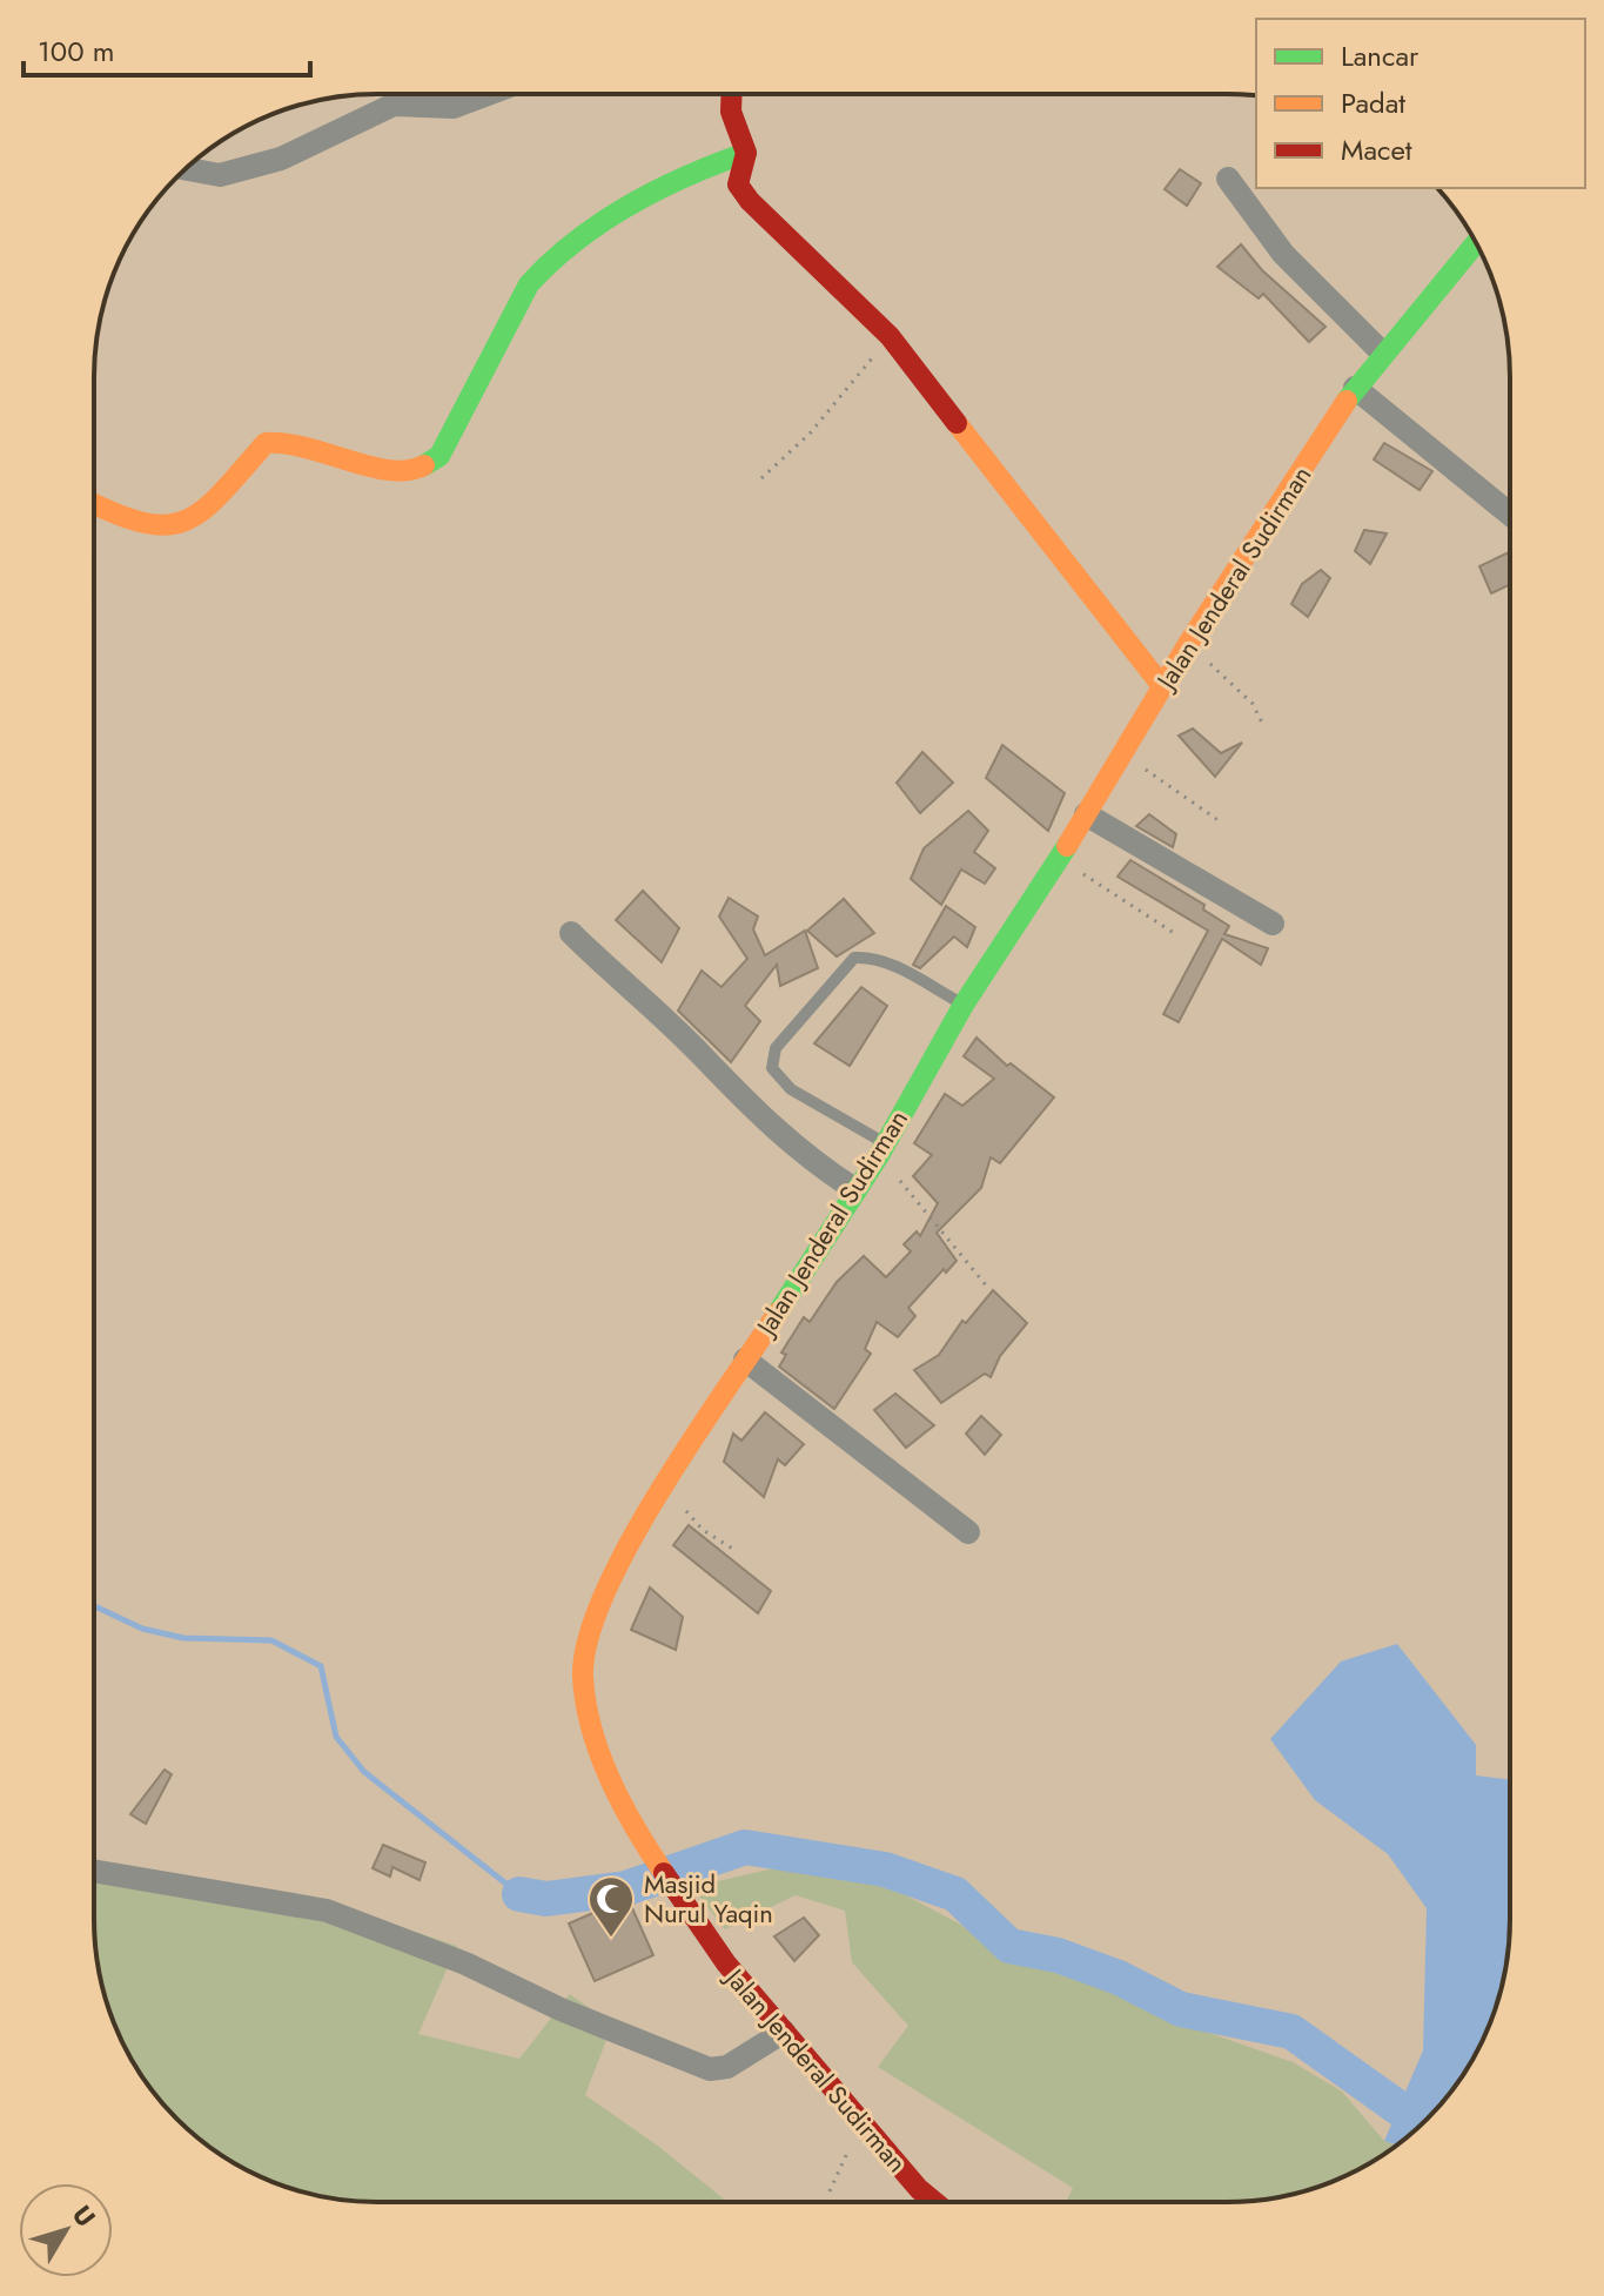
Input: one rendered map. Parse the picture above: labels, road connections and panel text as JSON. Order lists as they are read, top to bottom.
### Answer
{
  "streets": {
    "main road": ["Jalan Jenderal Sudirman"]
  },
  "places": {
    "mosque": ["Masjid Nurul Yaqin"]
  },
  "legend": ["Lancar", "Padat", "Macet"],
  "scale_bar": "100 m",
  "north": "top right"
}
